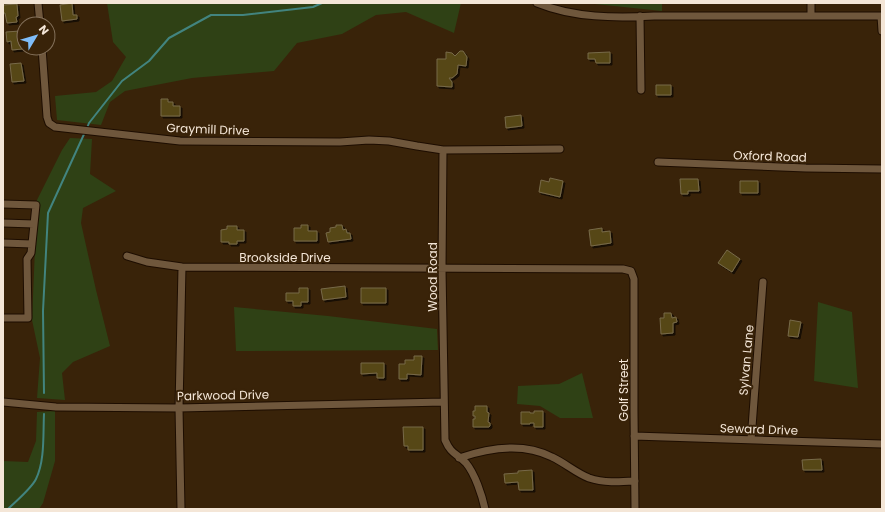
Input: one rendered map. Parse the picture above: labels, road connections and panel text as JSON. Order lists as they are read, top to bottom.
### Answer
{
  "streets": {
    "street": [
      "Graymill Drive",
      "Oxford Road",
      "Brookside Drive",
      "Wood Road",
      "Sylvan Lane",
      "Golf Street",
      "Parkwood Drive",
      "Seward Drive"
    ]
  },
  "crossings": [
    ["Graymill Drive", "Wood Road"],
    ["Brookside Drive", "Wood Road"],
    ["Brookside Drive", "Golf Street"],
    ["Wood Road", "Parkwood Drive"],
    ["Sylvan Lane", "Seward Drive"],
    ["Golf Street", "Seward Drive"]
  ],
  "north": "top right"
}
